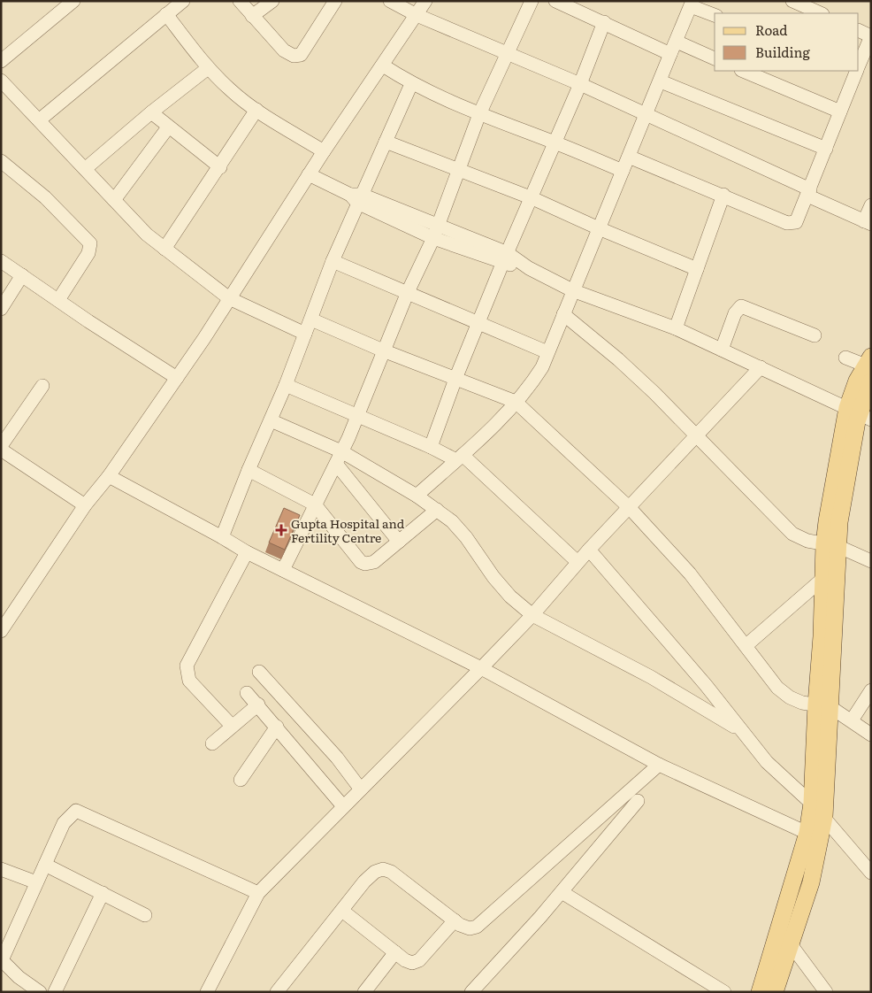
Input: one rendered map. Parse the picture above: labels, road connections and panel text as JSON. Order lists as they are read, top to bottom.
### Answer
{
  "places": {
    "health": ["Gupta Hospital and Fertility Centre"]
  },
  "legend": ["Road", "Building"]
}
